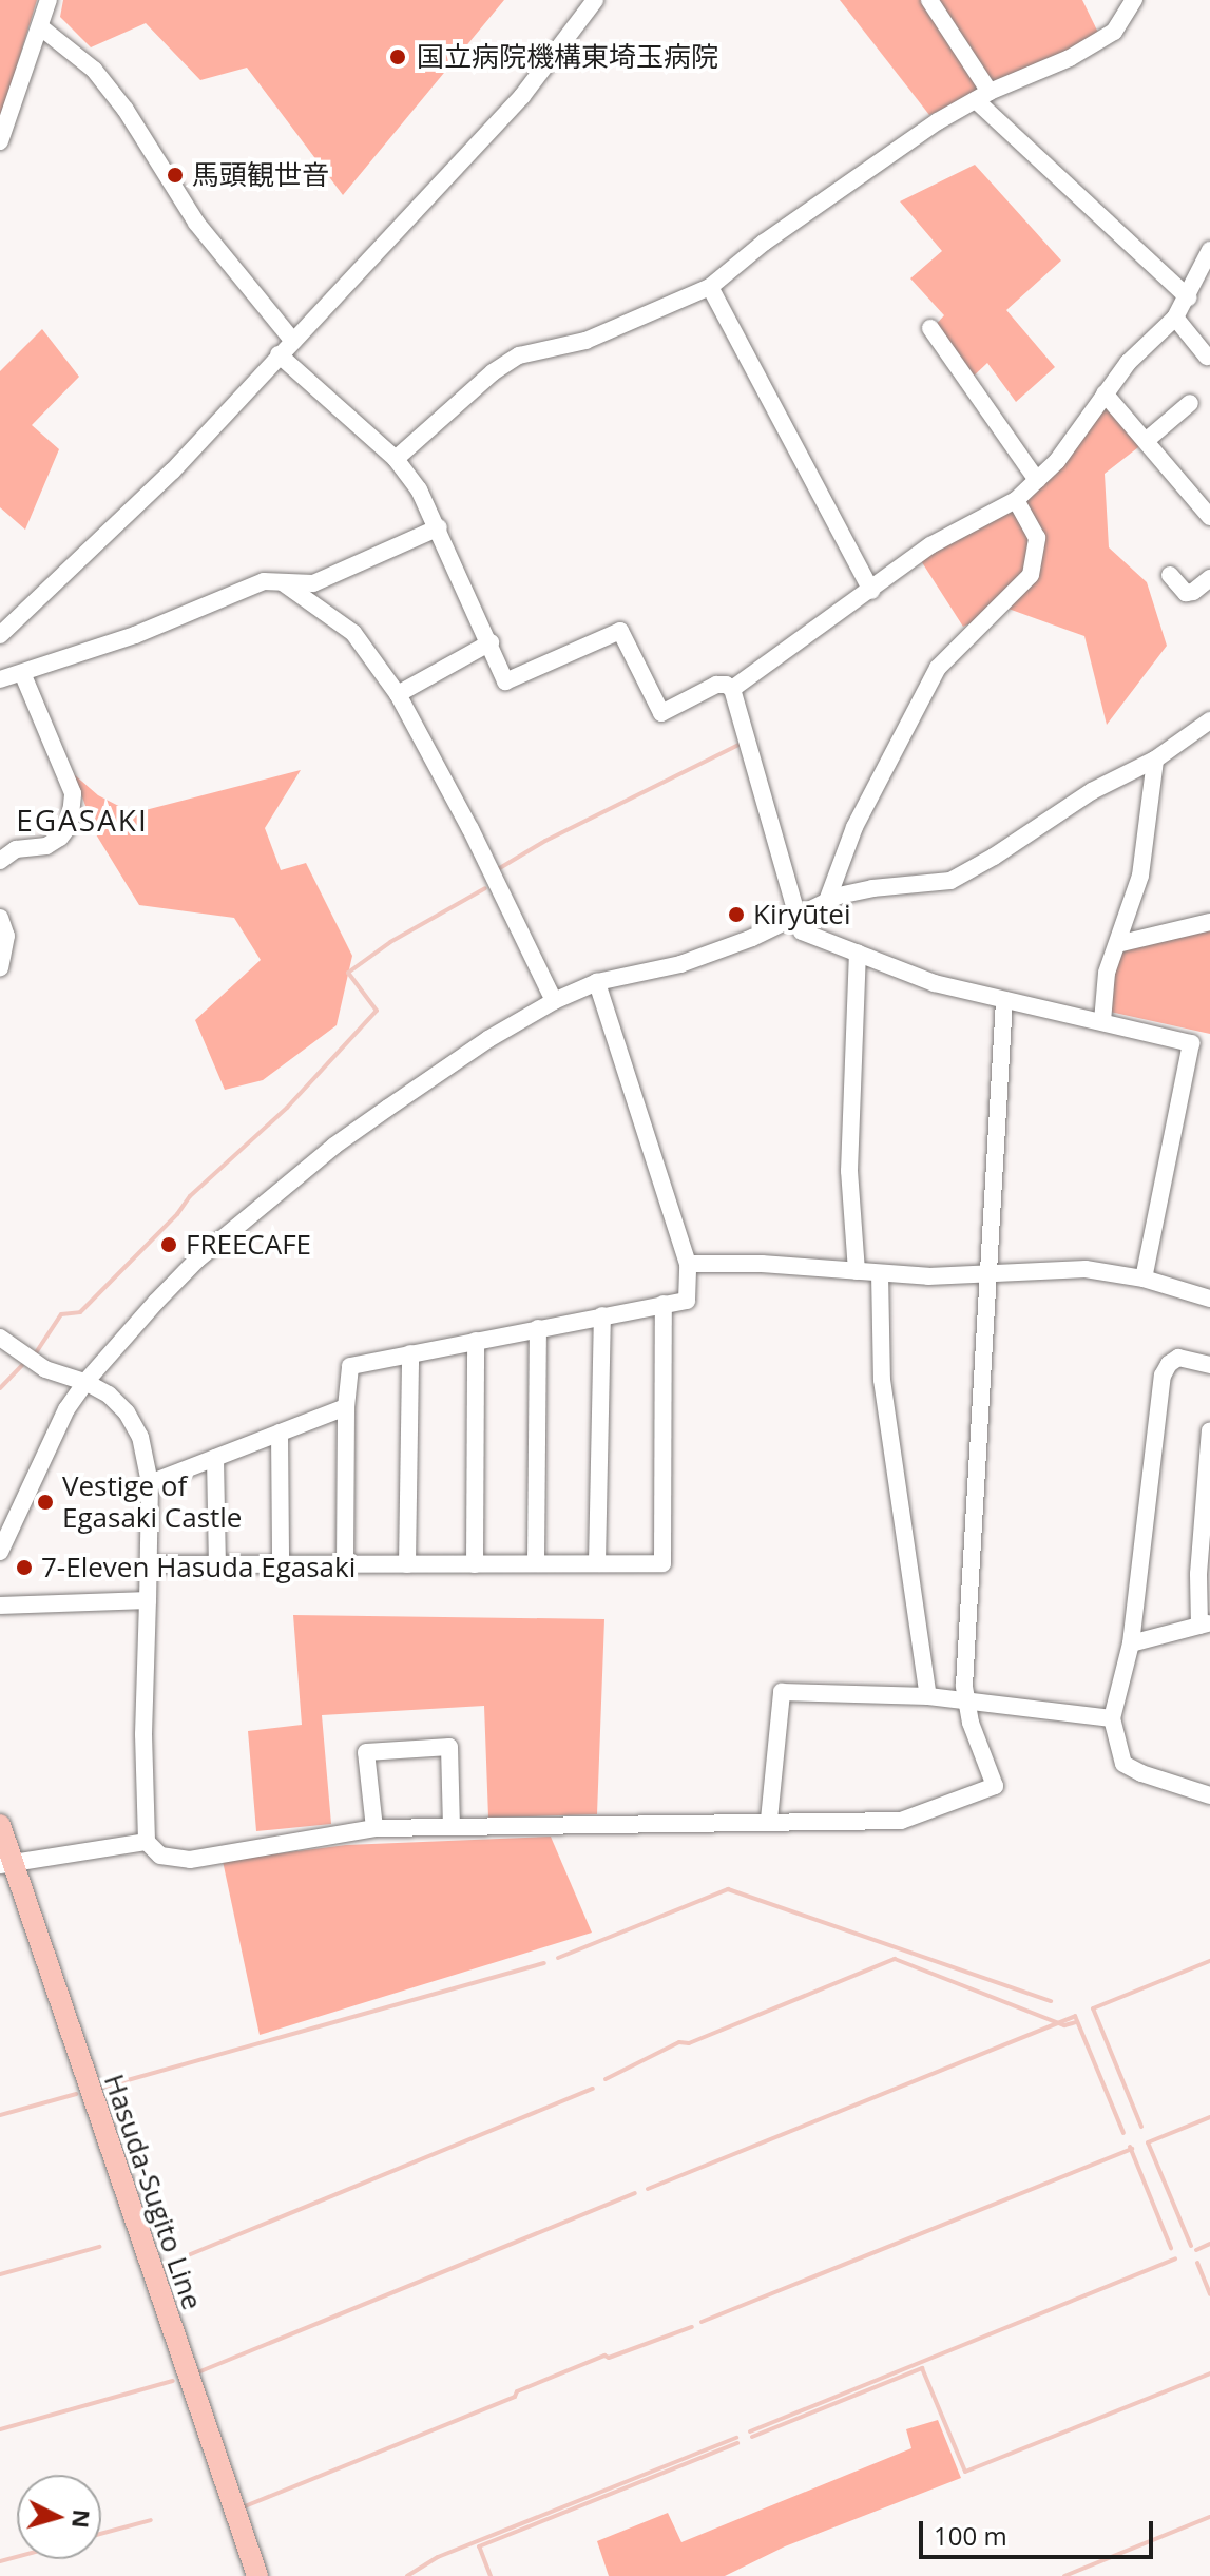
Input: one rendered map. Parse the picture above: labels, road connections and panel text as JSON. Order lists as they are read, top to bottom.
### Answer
{
  "streets": {
    "main road": ["Hasuda-Sugito Line"]
  },
  "districts": ["EGASAKI"],
  "places": [
    "国立病院機構東埼玉病院",
    "馬頭観世音",
    "Kiryūtei",
    "FREECAFE",
    "Vestige of Egasaki Castle",
    "7-Eleven Hasuda Egasaki"
  ],
  "scale_bar": "100 m",
  "north": "right"
}
